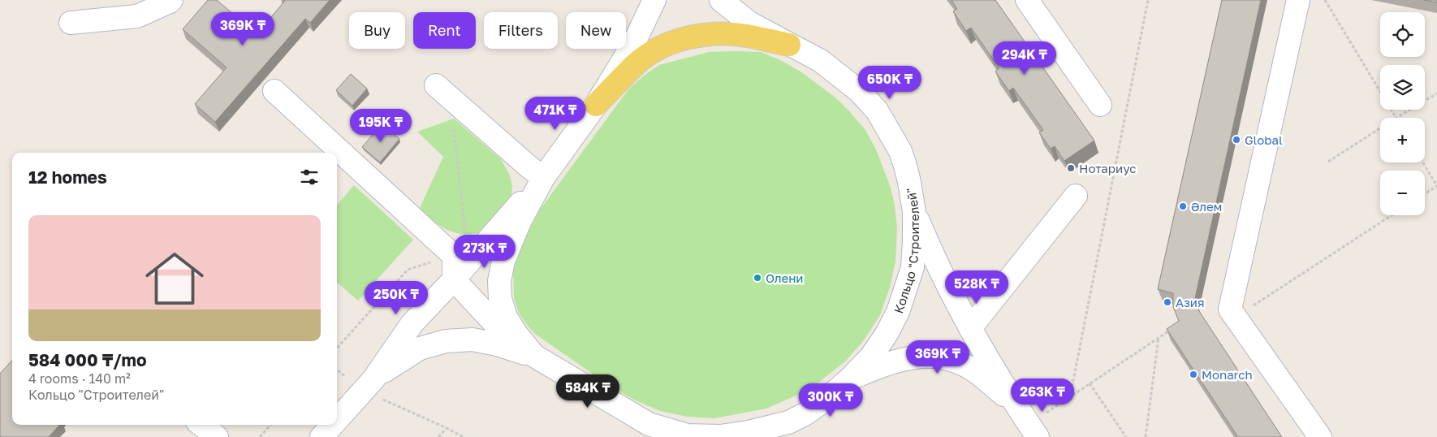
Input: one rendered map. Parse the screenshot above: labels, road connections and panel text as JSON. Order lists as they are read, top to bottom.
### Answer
{
  "streets": {
    "main road": ["Кольцо \"Строителей\""]
  },
  "places": [
    "Global",
    "Нотариус",
    "Әлем",
    "Олени",
    "Азия",
    "Monarch"
  ],
  "page": {
    "map_buttons": ["+", "−"],
    "price": [
      "369K ₸",
      "294K ₸",
      "650K ₸",
      "471K ₸",
      "195K ₸",
      "273K ₸",
      "528K ₸",
      "250K ₸",
      "369K ₸",
      "584K ₸",
      "263K ₸",
      "300K ₸"
    ],
    "chip": [
      "Buy",
      "Rent",
      "Filters",
      "New"
    ],
    "heading": "12 homes",
    "list": [
      {
        "name": "584 000 ₸/mo",
        "note": "4 rooms · 140 m² · Кольцо \"Строителей\""
      }
    ]
  }
}
